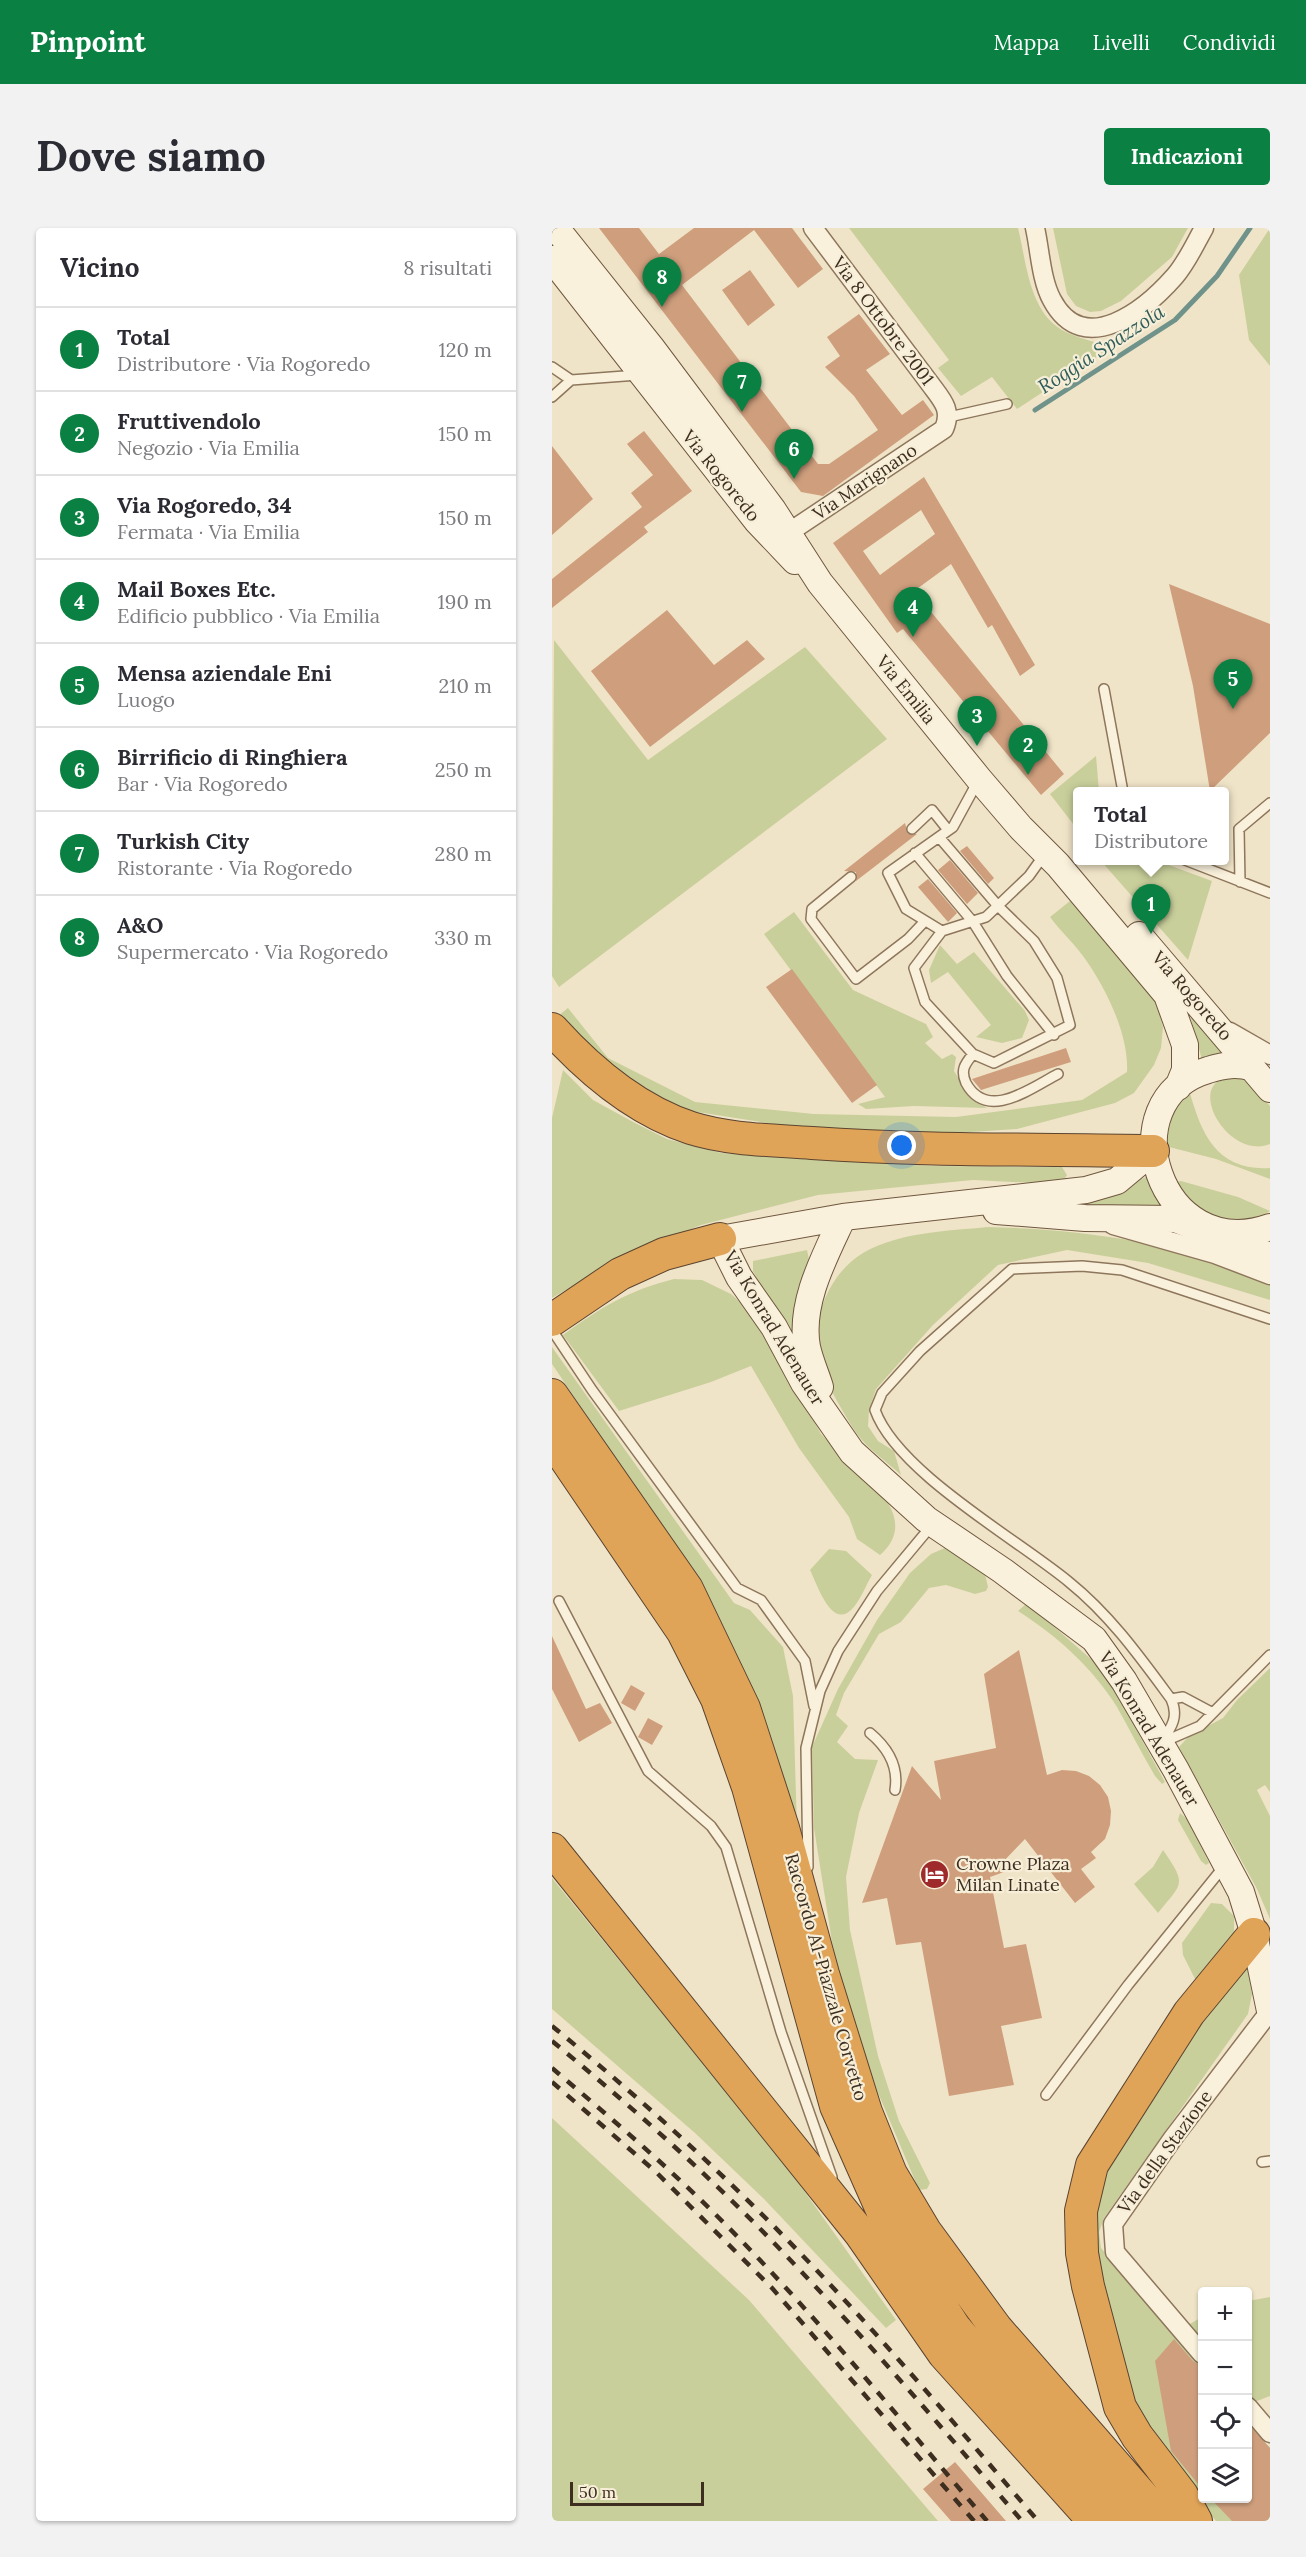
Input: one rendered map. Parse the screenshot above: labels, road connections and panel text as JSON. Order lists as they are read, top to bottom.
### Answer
{
  "streets": {
    "highway": ["Raccordo A1-Piazzale Corvetto"],
    "street": [
      "Via 8 Ottobre 2001",
      "Via Rogoredo",
      "Via Marignano",
      "Via Emilia",
      "Via Konrad Adenauer",
      "Via della Stazione"
    ]
  },
  "crossings": [
    ["Via 8 Ottobre 2001", "Via Marignano"],
    ["Via Rogoredo", "Via Marignano"],
    ["Via Rogoredo", "Via Emilia"],
    ["Via Marignano", "Via Emilia"],
    ["Via Konrad Adenauer", "Via della Stazione"]
  ],
  "water": ["Roggia Spazzola"],
  "places": {
    "hotel": ["Crowne Plaza Milan Linate"]
  },
  "scale_bar": "50 m",
  "page": {
    "header": "Pinpoint",
    "nav": ["Mappa", "Livelli", "Condividi"],
    "buttons": "Indicazioni",
    "title": "Dove siamo",
    "heading": ["Vicino", "8 risultati"],
    "pins": [
      "8",
      "7",
      "6",
      "4",
      "5",
      "3",
      "2",
      "1"
    ],
    "list": [
      {
        "mark": "1",
        "name": "Total",
        "note": "Distributore · Via Rogoredo",
        "value": "120 m"
      },
      {
        "mark": "2",
        "name": "Fruttivendolo",
        "note": "Negozio · Via Emilia",
        "value": "150 m"
      },
      {
        "mark": "3",
        "name": "Via Rogoredo, 34",
        "note": "Fermata · Via Emilia",
        "value": "150 m"
      },
      {
        "mark": "4",
        "name": "Mail Boxes Etc.",
        "note": "Edificio pubblico · Via Emilia",
        "value": "190 m"
      },
      {
        "mark": "5",
        "name": "Mensa aziendale Eni",
        "note": "Luogo",
        "value": "210 m"
      },
      {
        "mark": "6",
        "name": "Birrificio di Ringhiera",
        "note": "Bar · Via Rogoredo",
        "value": "250 m"
      },
      {
        "mark": "7",
        "name": "Turkish City",
        "note": "Ristorante · Via Rogoredo",
        "value": "280 m"
      },
      {
        "mark": "8",
        "name": "A&O",
        "note": "Supermercato · Via Rogoredo",
        "value": "330 m"
      }
    ],
    "popup": ["Total", "Distributore"],
    "map_buttons": ["+", "−"],
    "scale": "50 m"
  }
}
